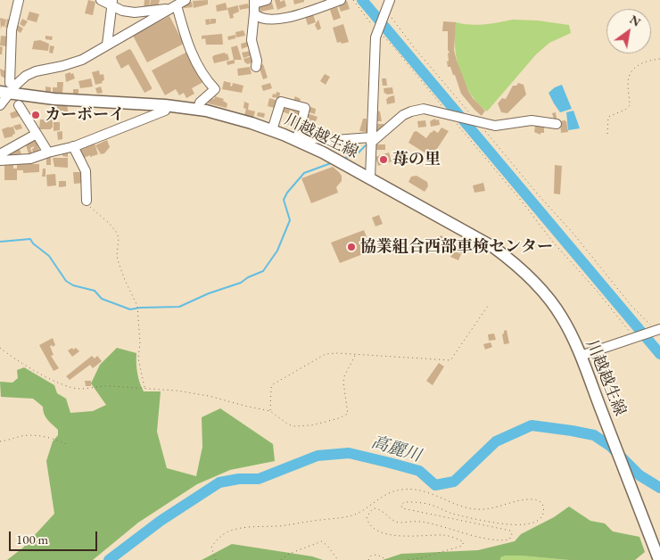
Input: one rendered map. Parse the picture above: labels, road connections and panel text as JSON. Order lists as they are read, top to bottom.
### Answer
{
  "streets": {
    "main road": ["川越越生線"]
  },
  "water": ["高麗川"],
  "places": ["カーボーイ", "苺の里", "協業組合西部車検センター"],
  "scale_bar": "100 m",
  "north": "top right"
}
